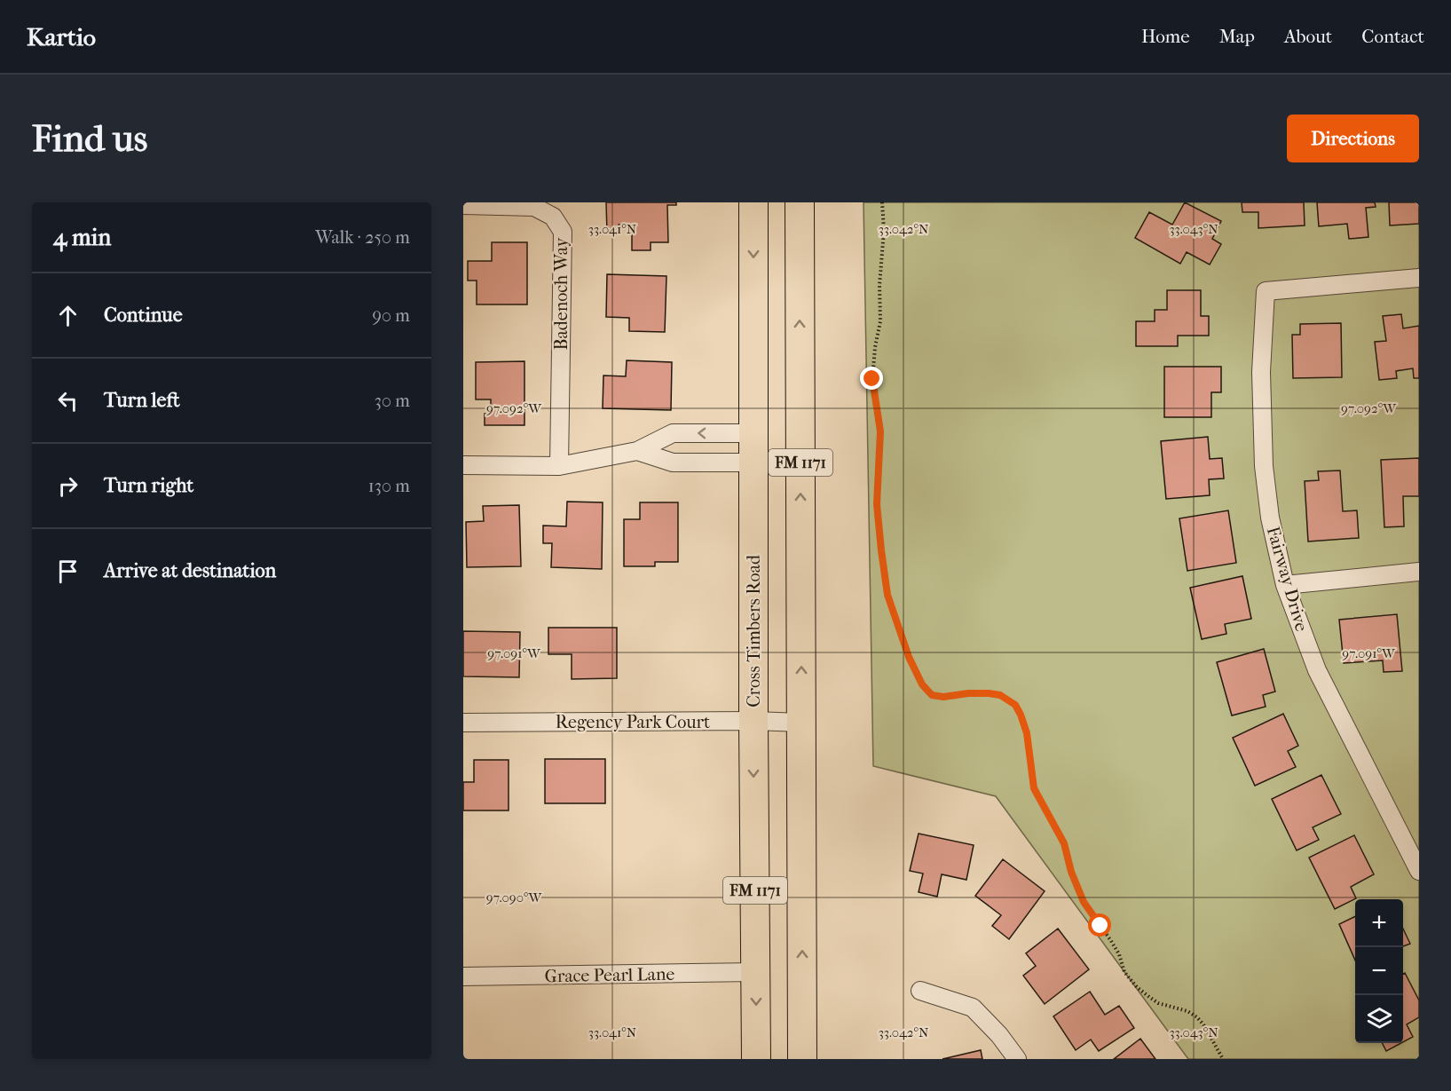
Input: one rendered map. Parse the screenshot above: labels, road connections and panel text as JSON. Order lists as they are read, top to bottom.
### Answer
{
  "streets": {
    "main road": ["FM 1171", "Cross Timbers Road"],
    "street": [
      "Badenoch Way",
      "Fairway Drive",
      "Regency Park Court",
      "Grace Pearl Lane"
    ]
  },
  "crossings": [
    ["FM 1171", "Regency Park Court"],
    ["Cross Timbers Road", "Regency Park Court"],
    ["Cross Timbers Road", "Grace Pearl Lane"]
  ],
  "page": {
    "header": "Kartio",
    "nav": [
      "Home",
      "Map",
      "About",
      "Contact"
    ],
    "buttons": "Directions",
    "title": "Find us",
    "heading": ["4 min", "Walk · 250 m"],
    "list": [
      ["Continue", "90 m"],
      ["Turn left", "30 m"],
      ["Turn right", "130 m"],
      "Arrive at destination"
    ],
    "map_buttons": ["+", "−"]
  },
  "coordinates": [
    "33.041°N",
    "33.042°N",
    "33.043°N",
    "97.092°W",
    "97.091°W",
    "97.090°W"
  ]
}
